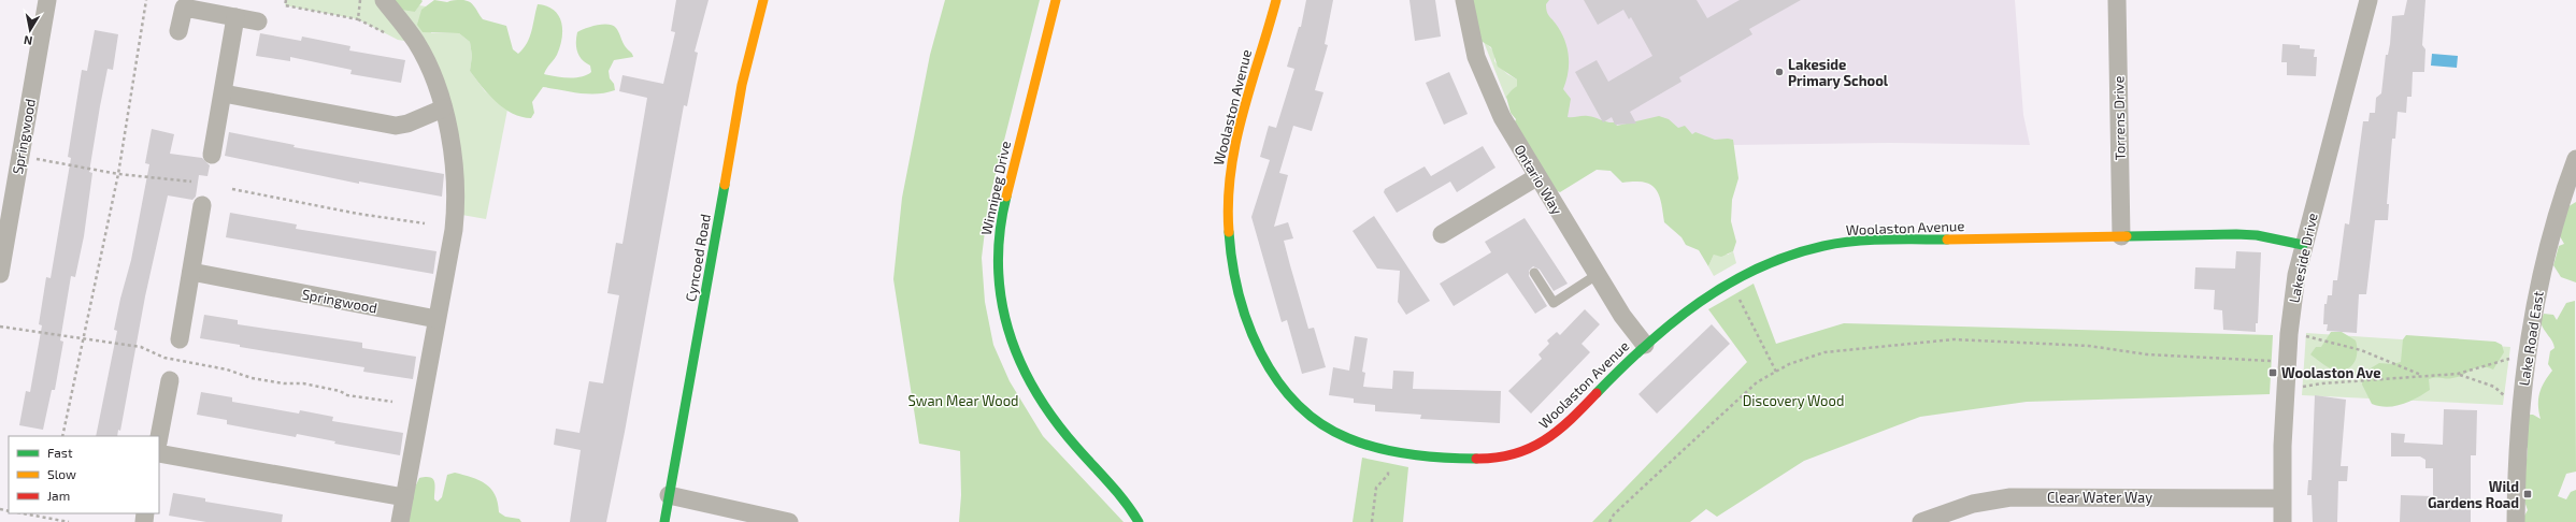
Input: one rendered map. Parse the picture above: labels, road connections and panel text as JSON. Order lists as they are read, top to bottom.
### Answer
{
  "streets": {
    "street": [
      "Woolaston Avenue",
      "Torrens Drive",
      "Springwood",
      "Ontario Way",
      "Winnipeg Drive",
      "Cyncoed Road",
      "Lakeside Drive",
      "Lake Road East",
      "Clear Water Way"
    ]
  },
  "crossings": [
    ["Woolaston Avenue", "Torrens Drive"],
    ["Woolaston Avenue", "Ontario Way"],
    ["Woolaston Avenue", "Lakeside Drive"],
    ["Lakeside Drive", "Clear Water Way"]
  ],
  "parks": ["Swan Mear Wood", "Discovery Wood"],
  "places": {
    "other": ["Lakeside Primary School"],
    "transit": ["Woolaston Ave", "Wild Gardens Road"]
  },
  "legend": ["Fast", "Slow", "Jam"],
  "north": "bottom"
}
